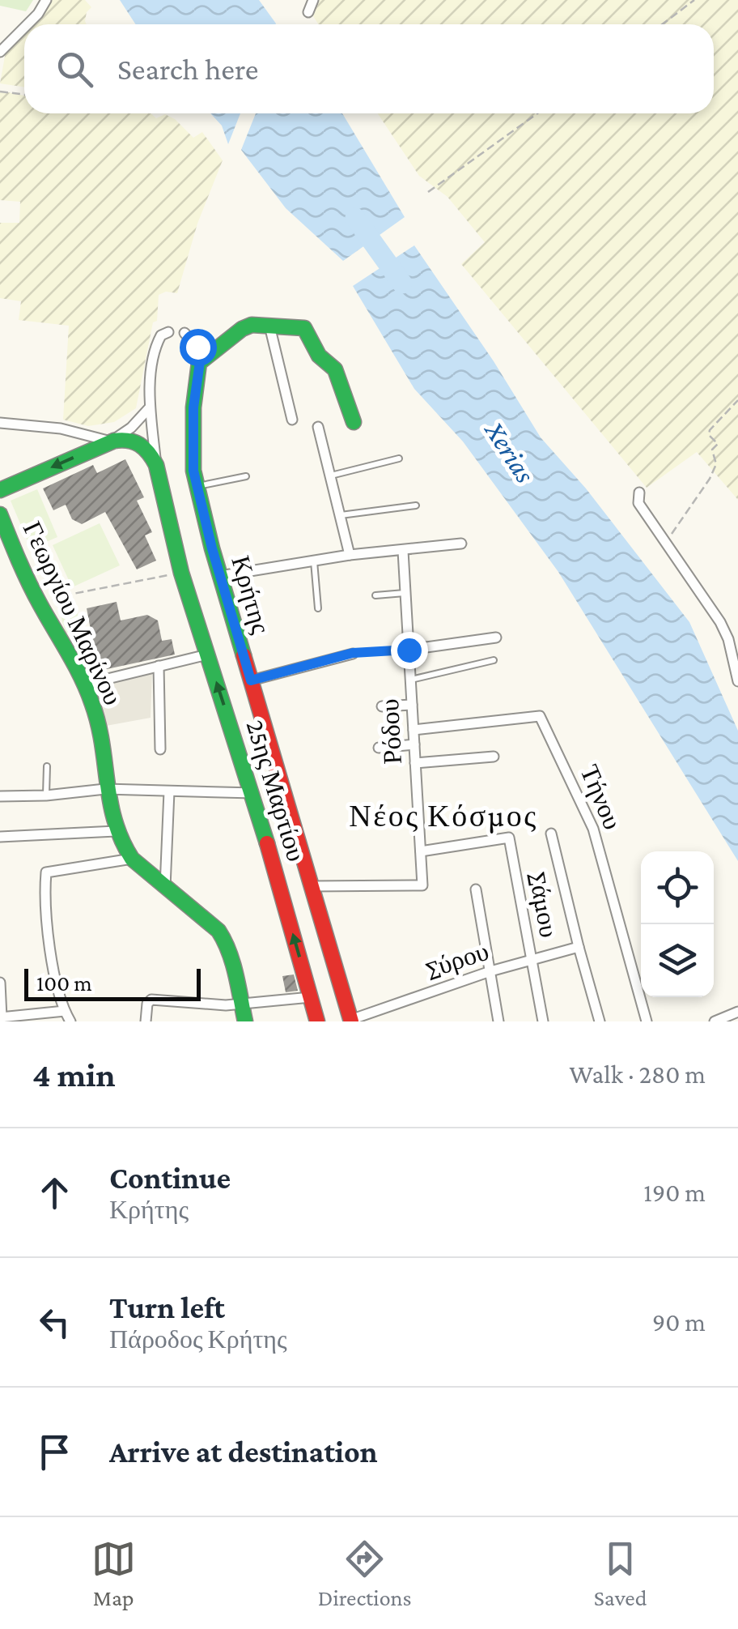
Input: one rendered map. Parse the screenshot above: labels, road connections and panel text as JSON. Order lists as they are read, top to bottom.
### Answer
{
  "streets": {
    "street": [
      "Κρήτης",
      "Γεωργίου Μαρίνου",
      "Ρόδου",
      "25ης Μαρτίου",
      "Τήνου",
      "Σάμου",
      "Σύρου"
    ]
  },
  "crossings": [
    ["Κρήτης", "Ρόδου"],
    ["Κρήτης", "Σύρου"],
    ["Ρόδου", "Τήνου"],
    ["Ρόδου", "Σάμου"],
    ["Σάμου", "Σύρου"]
  ],
  "districts": ["Νέος Κόσμος"],
  "water": ["Xerias"],
  "scale_bar": "100 m",
  "page": {
    "search": "Search here",
    "scale": "100 m",
    "heading": ["4 min", "Walk · 280 m"],
    "list": [
      ["Continue", "Κρήτης", "190 m"],
      ["Turn left", "Πάροδος Κρήτης", "90 m"],
      "Arrive at destination"
    ],
    "nav": ["Map", "Directions", "Saved"]
  }
}
